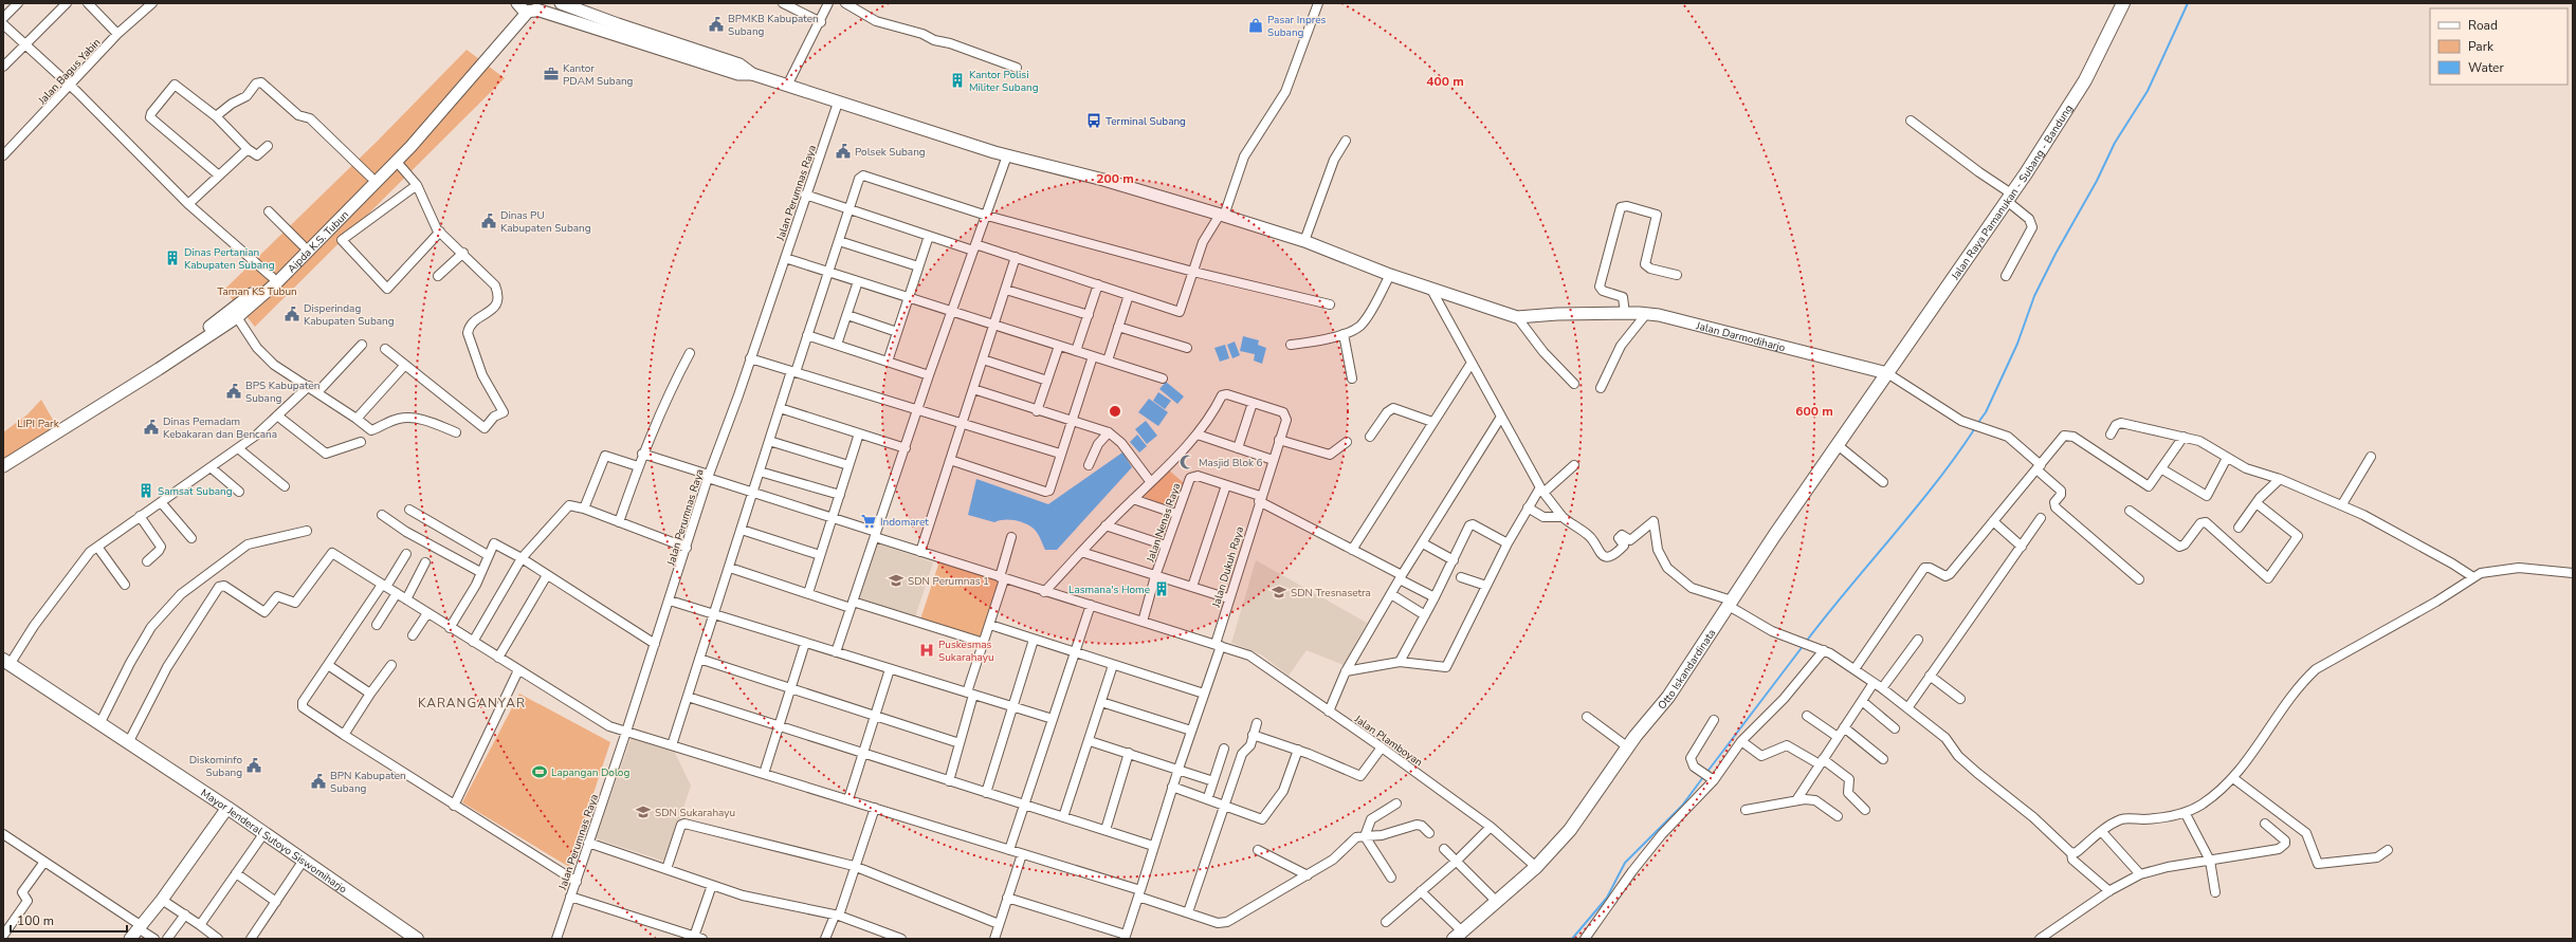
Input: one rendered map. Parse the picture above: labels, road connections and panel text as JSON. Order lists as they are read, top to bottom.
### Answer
{
  "streets": {
    "main road": ["Jalan Raya Pamanukan - Subang - Bandung", "Otto Iskandardinata", "Mayor Jenderal Sutoyo Siswomiharjo"],
    "street": [
      "Jalan Bagus Yabin",
      "Jalan Perumnas Raya",
      "Aipda K.S. Tubun",
      "Jalan Darmodiharjo",
      "Jalan Nenas Raya",
      "Jalan Dukuh Raya",
      "Jalan Plamboyan"
    ]
  },
  "crossings": [
    ["Jalan Raya Pamanukan - Subang - Bandung", "Jalan Darmodiharjo"],
    ["Jalan Raya Pamanukan - Subang - Bandung", "Otto Iskandardinata"],
    ["Jalan Perumnas Raya", "Jalan Plamboyan"],
    ["Jalan Darmodiharjo", "Otto Iskandardinata"],
    ["Jalan Nenas Raya", "Jalan Dukuh Raya"],
    ["Jalan Nenas Raya", "Jalan Plamboyan"],
    ["Jalan Dukuh Raya", "Jalan Plamboyan"],
    ["Otto Iskandardinata", "Jalan Plamboyan"]
  ],
  "districts": ["KARANGANYAR"],
  "parks": ["Taman KS Tubun", "LIPI Park"],
  "places": {
    "public building": [
      "BPMKB Kabupaten Subang",
      "Polsek Subang",
      "Dinas PU Kabupaten Subang",
      "Disperindag Kabupaten Subang",
      "BPS Kabupaten Subang",
      "Dinas Pemadam Kebakaran dan Bencana",
      "Diskominfo Subang",
      "BPN Kabupaten Subang"
    ],
    "shop": ["Pasar Inpres Subang"],
    "office": ["Kantor PDAM Subang"],
    "building": [
      "Kantor Polisi Militer Subang",
      "Dinas Pertanian Kabupaten Subang",
      "Samsat Subang",
      "Lasmana's Home"
    ],
    "bus stop": ["Terminal Subang"],
    "mosque": ["Masjid Blok 6"],
    "supermarket": ["Indomaret"],
    "school or university": ["SDN Perumnas 1", "SDN Tresnasetra", "SDN Sukarahayu"],
    "hospital": ["Puskesmas Sukarahayu"],
    "sports": ["Lapangan Dolog"]
  },
  "legend": ["Road", "Park", "Water"],
  "scale_bar": "100 m",
  "rings": ["400 m", "200 m", "600 m"]
}
